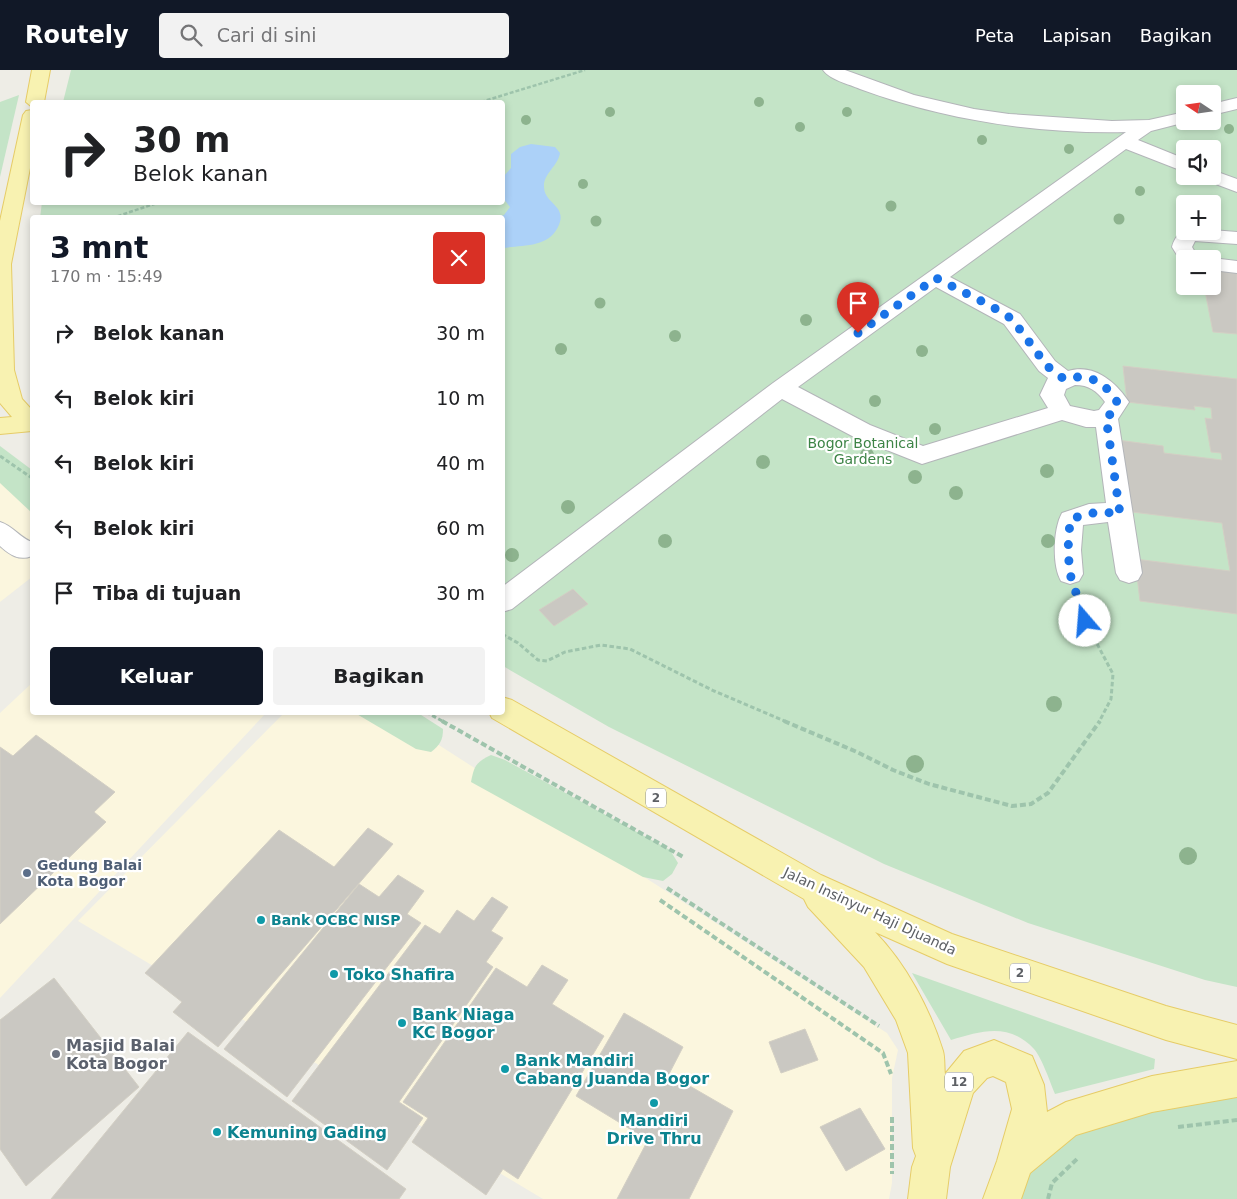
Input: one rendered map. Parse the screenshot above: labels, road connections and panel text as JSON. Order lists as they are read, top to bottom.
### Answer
{
  "streets": {
    "main road": ["2", "Jalan Insinyur Haji Djuanda", "12"]
  },
  "parks": ["Bogor Botanical Gardens"],
  "places": [
    "Gedung Balai Kota Bogor",
    "Bank OCBC NISP",
    "Toko Shafira",
    "Bank Niaga KC Bogor",
    "Masjid Balai Kota Bogor",
    "Bank Mandiri Cabang Juanda Bogor",
    "Mandiri Drive Thru",
    "Kemuning Gading"
  ],
  "north": "left",
  "page": {
    "header": "Routely",
    "search": "Cari di sini",
    "nav": ["Peta", "Lapisan", "Bagikan"],
    "map_buttons": ["+", "−"],
    "turn": ["30 m", "Belok kanan"],
    "heading": ["3 mnt", "170 m · 15:49"],
    "list": [
      {
        "name": "Belok kanan",
        "value": "30 m"
      },
      {
        "name": "Belok kiri",
        "value": "10 m"
      },
      {
        "name": "Belok kiri",
        "value": "40 m"
      },
      {
        "name": "Belok kiri",
        "value": "60 m"
      },
      {
        "name": "Tiba di tujuan",
        "value": "30 m"
      }
    ],
    "buttons": ["Keluar", "Bagikan"]
  }
}
